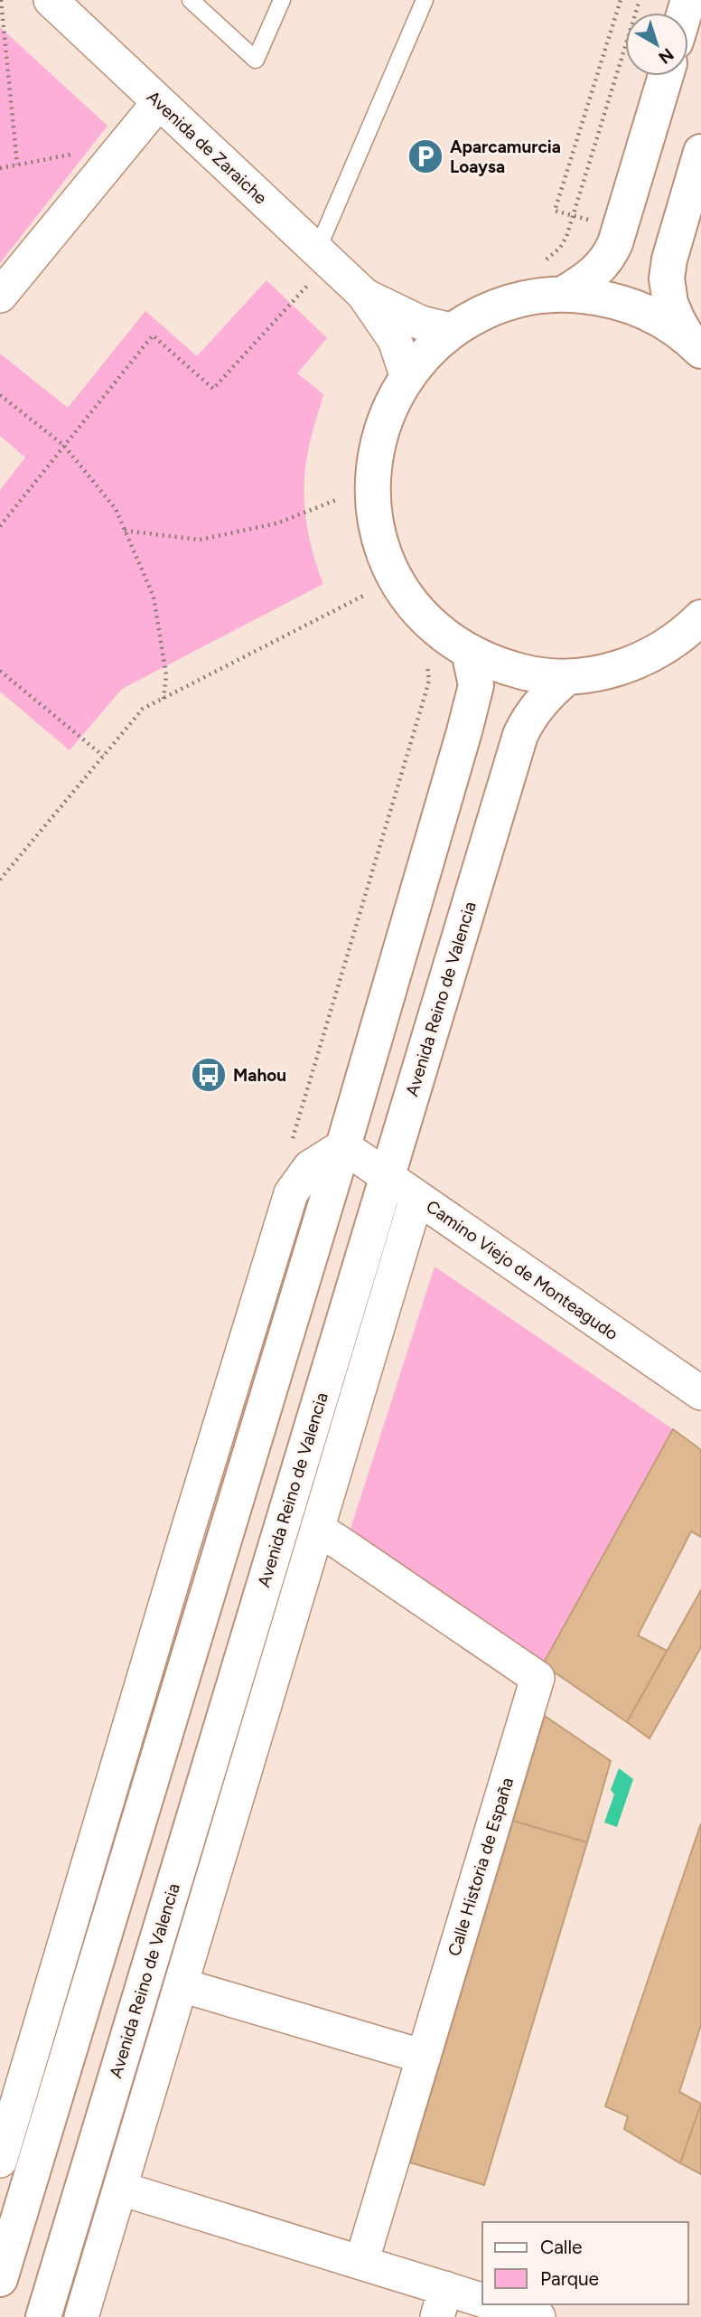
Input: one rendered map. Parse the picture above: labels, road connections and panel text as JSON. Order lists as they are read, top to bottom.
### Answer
{
  "streets": {
    "main road": ["Avenida Reino de Valencia"],
    "street": ["Avenida de Zaraiche", "Camino Viejo de Monteagudo", "Calle Historia de España"]
  },
  "crossings": [
    ["Avenida Reino de Valencia", "Camino Viejo de Monteagudo"]
  ],
  "places": {
    "parking": ["Aparcamurcia Loaysa"],
    "bus stop": ["Mahou"]
  },
  "legend": ["Calle", "Parque"],
  "north": "bottom right"
}
